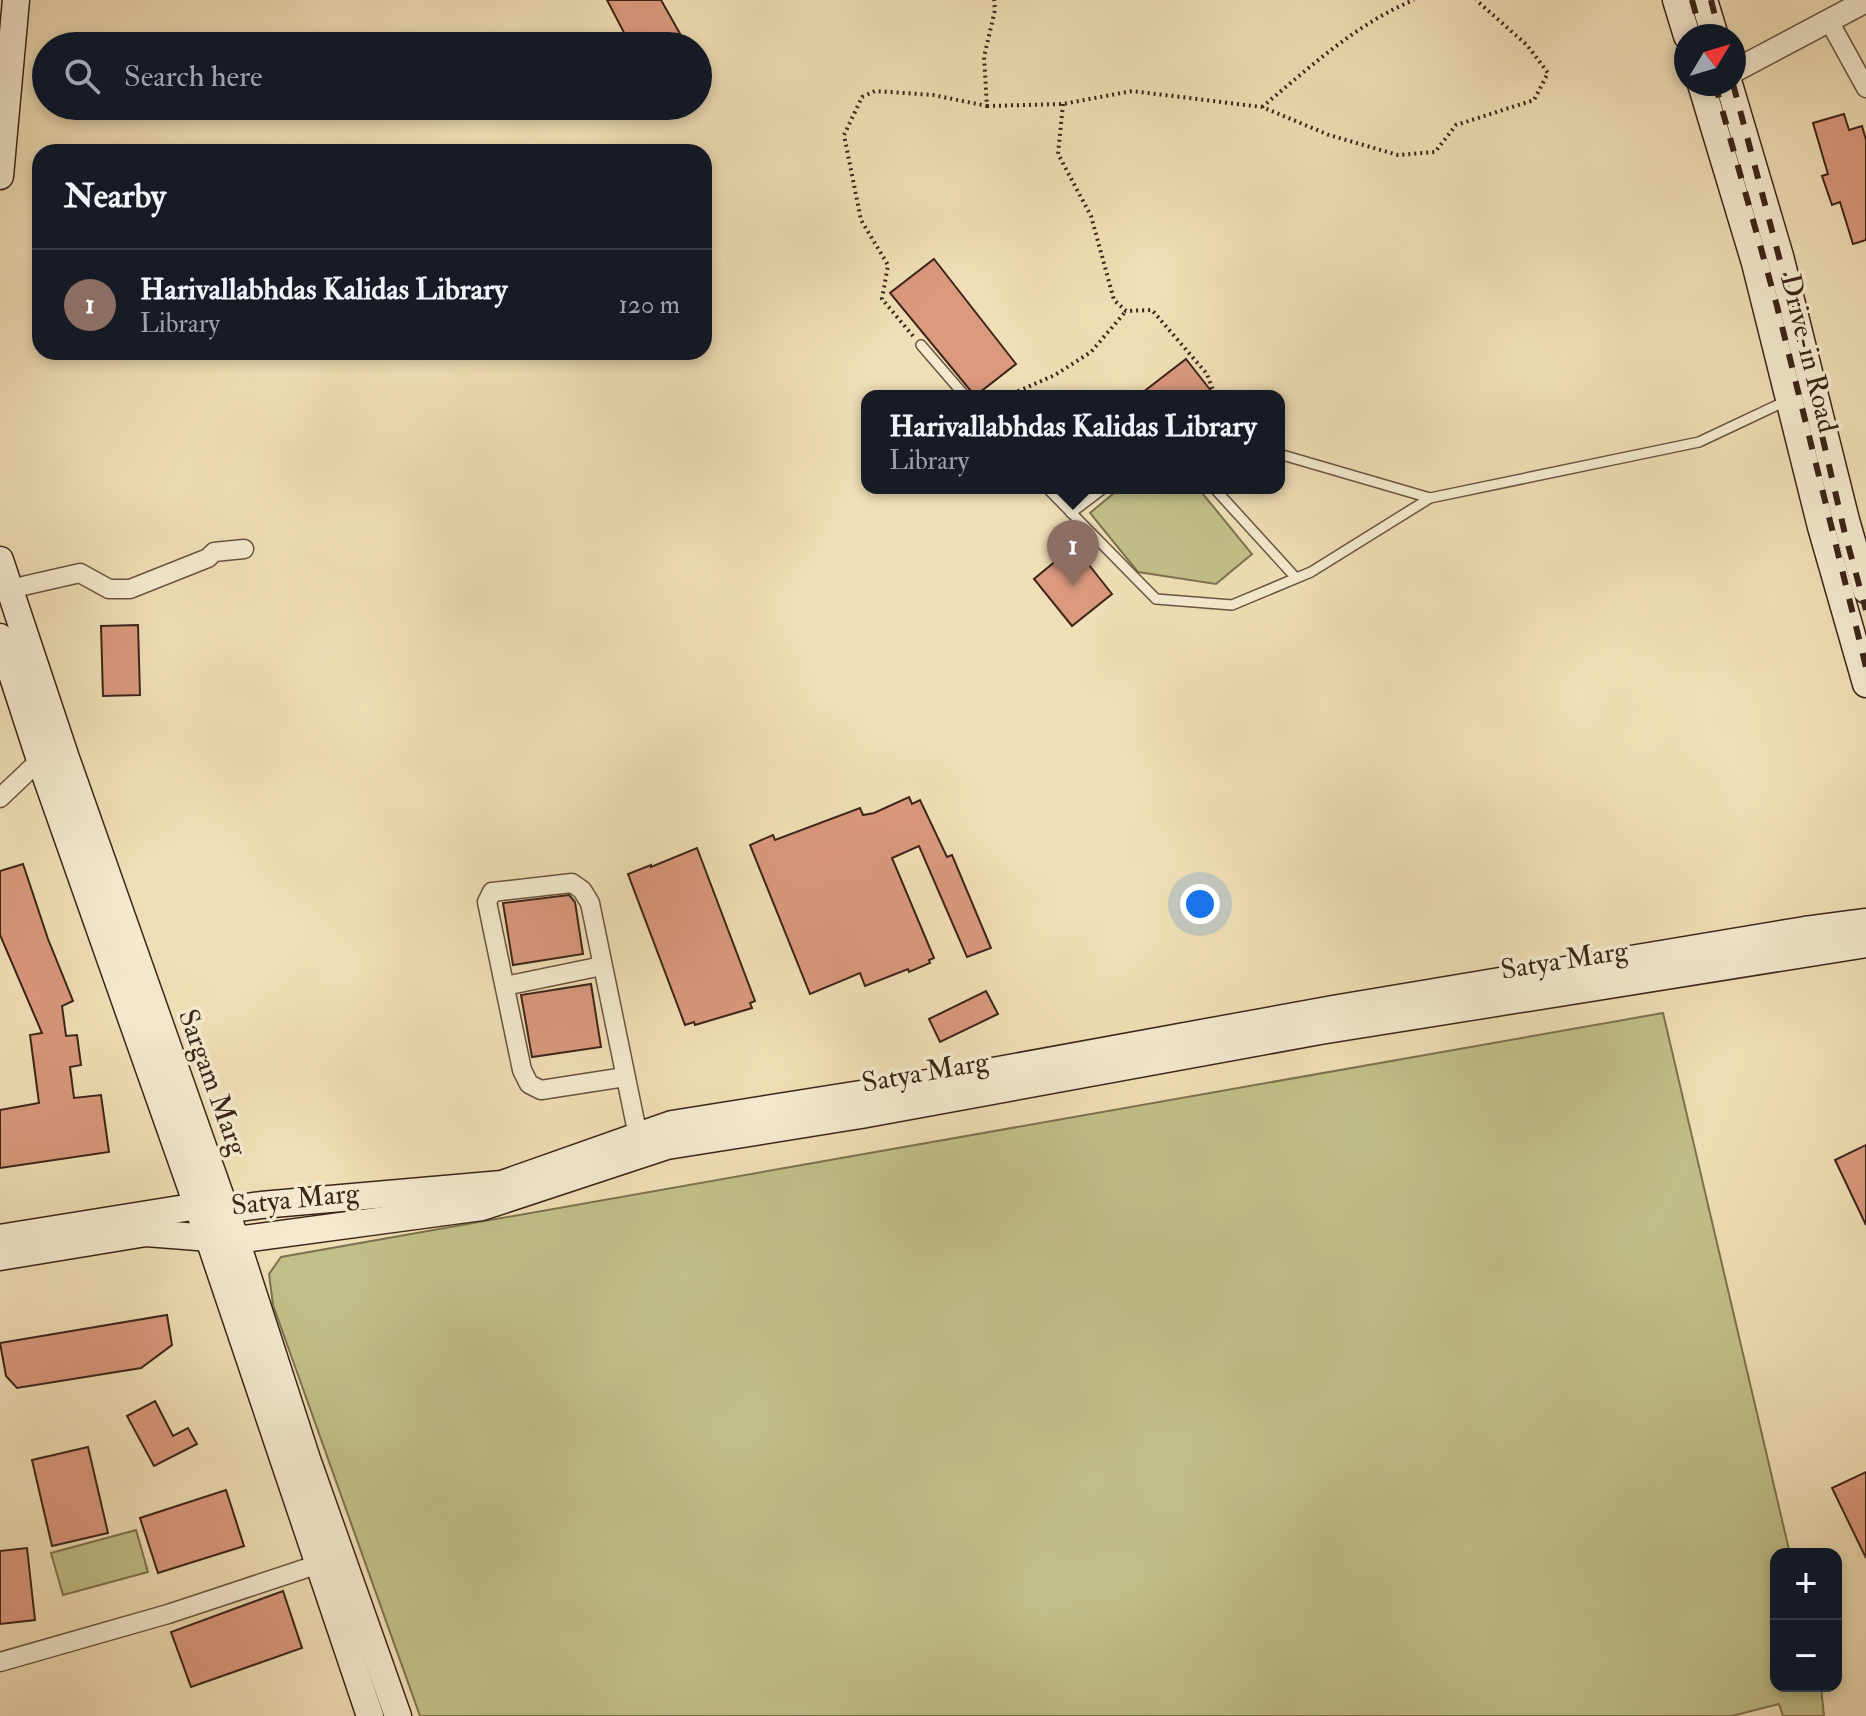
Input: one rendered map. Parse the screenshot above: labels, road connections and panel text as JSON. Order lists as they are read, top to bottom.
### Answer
{
  "streets": {
    "main road": ["Drive-in Road", "Satya Marg", "Sargam Marg"]
  },
  "crossings": [
    ["Satya Marg", "Sargam Marg"]
  ],
  "north": "top right",
  "page": {
    "search": "Search here",
    "heading": "Nearby",
    "list": [
      {
        "mark": "1",
        "name": "Harivallabhdas Kalidas Library",
        "note": "Library",
        "value": "120 m"
      }
    ],
    "popup": ["Harivallabhdas Kalidas Library", "Library"],
    "pins": "1",
    "map_buttons": ["+", "−"]
  }
}
